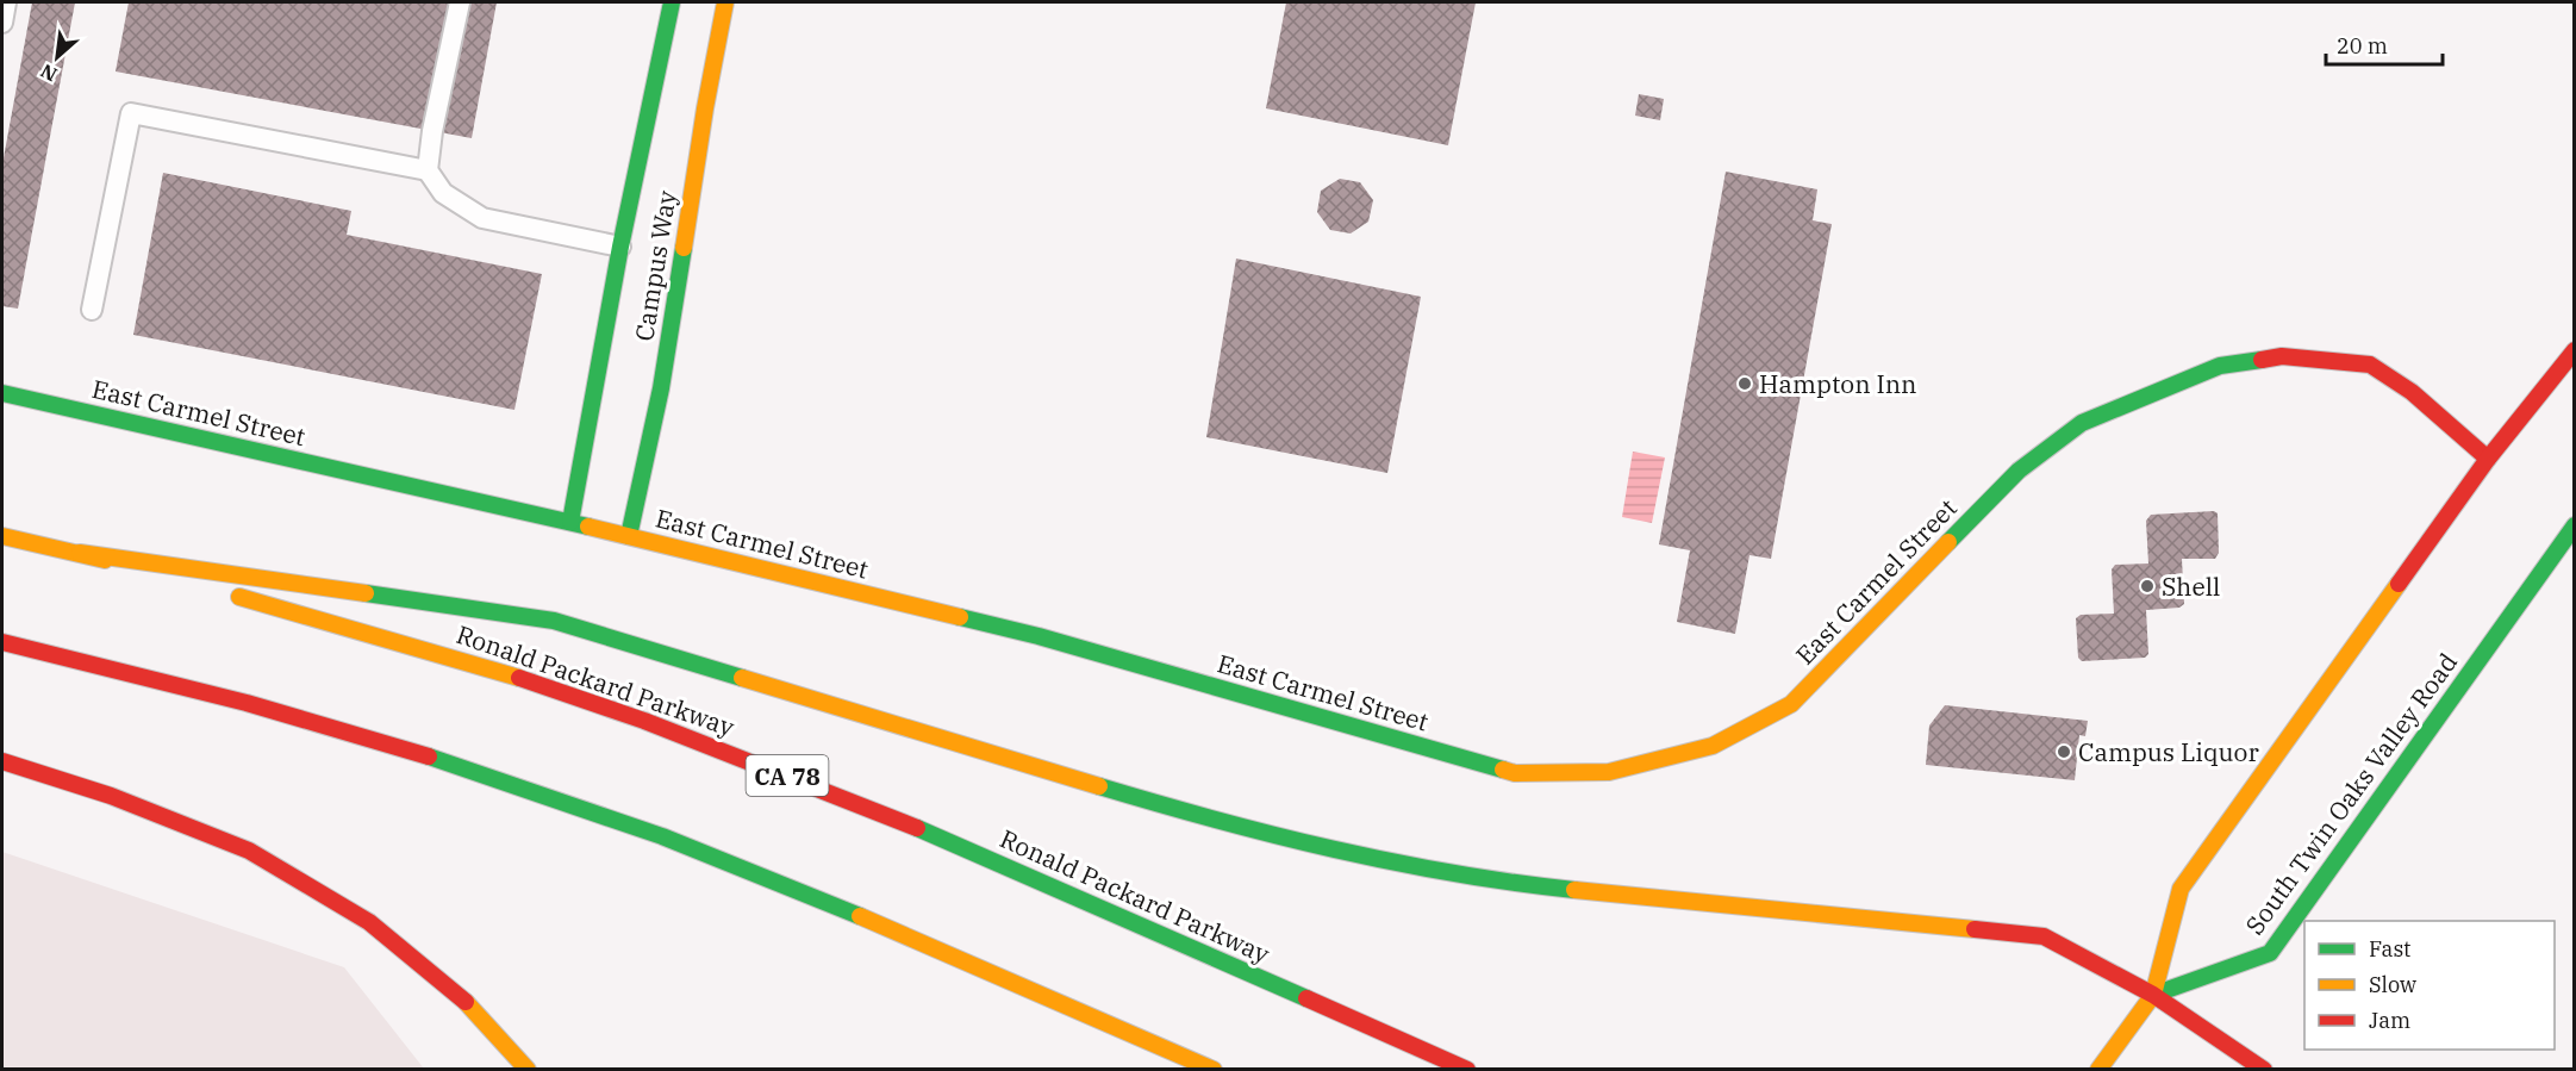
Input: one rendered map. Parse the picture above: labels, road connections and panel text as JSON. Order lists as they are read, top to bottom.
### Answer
{
  "streets": {
    "main road": [
      "Campus Way",
      "East Carmel Street",
      "Ronald Packard Parkway",
      "CA 78",
      "South Twin Oaks Valley Road"
    ]
  },
  "crossings": [
    ["Campus Way", "East Carmel Street"]
  ],
  "places": ["Hampton Inn", "Shell", "Campus Liquor"],
  "legend": ["Fast", "Slow", "Jam"],
  "scale_bar": "20 m",
  "north": "bottom left"
}
